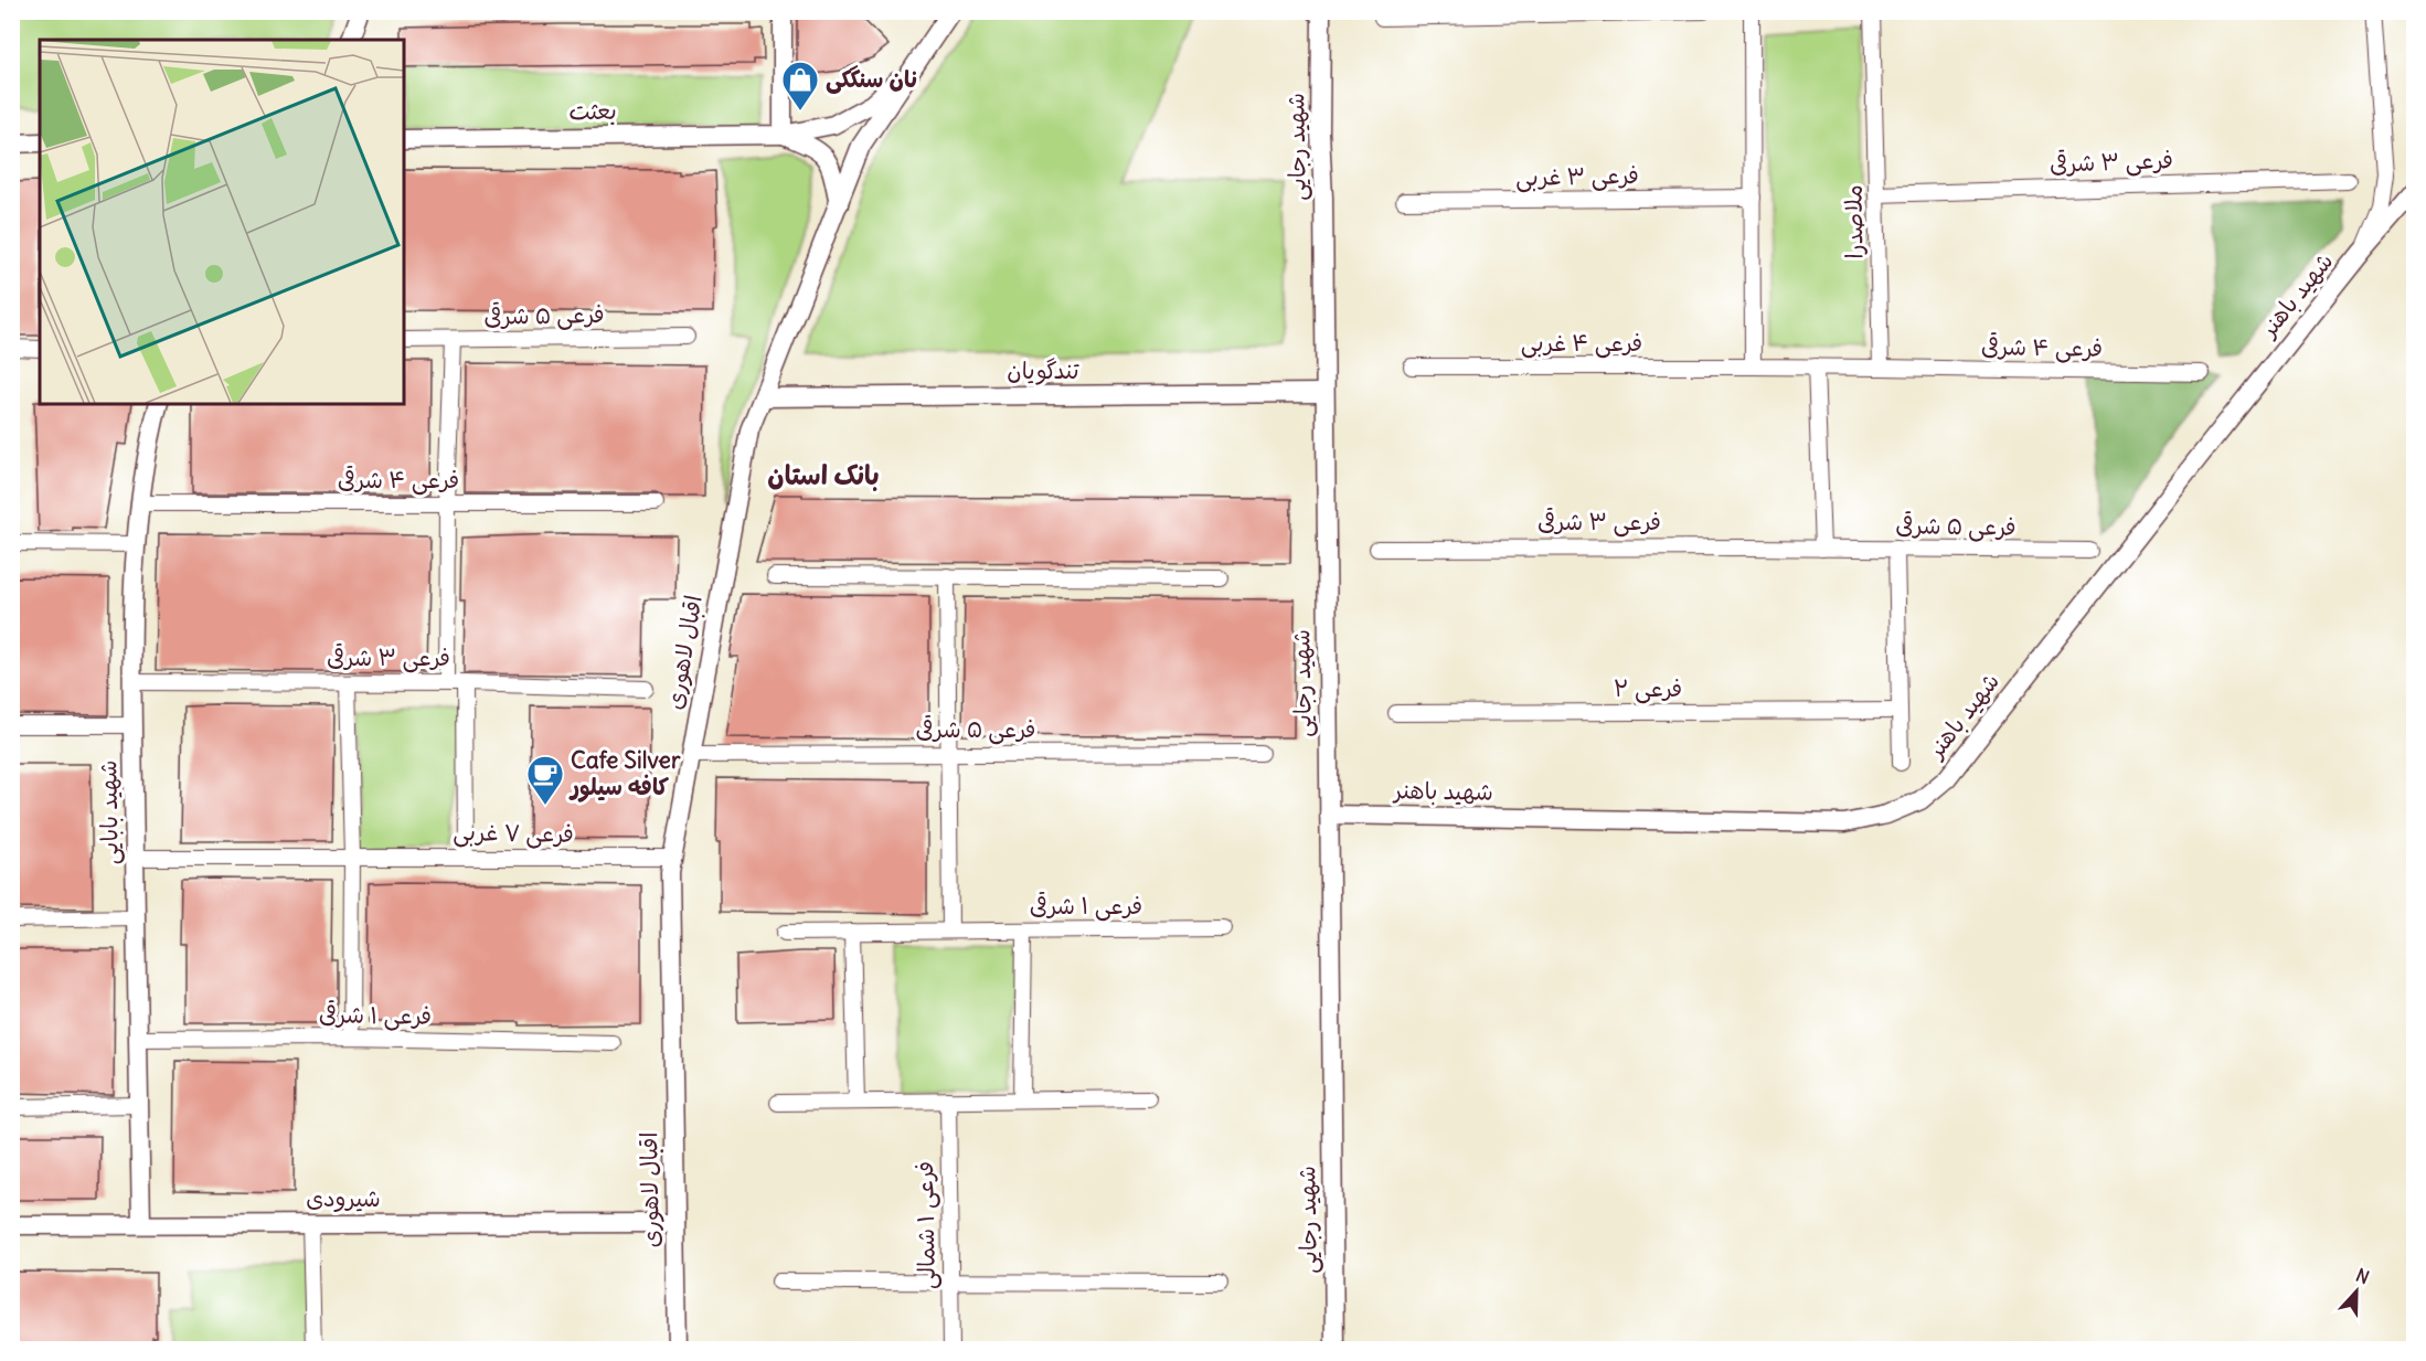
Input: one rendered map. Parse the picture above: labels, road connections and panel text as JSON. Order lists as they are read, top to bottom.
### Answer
{
  "streets": {
    "street": [
      "بعثت",
      "شهید رجایی",
      "فرعی ۳ شرقی",
      "فرعی ۳ غربی",
      "ملاصدرا",
      "شهید باهنر",
      "فرعی ۵ شرقی",
      "فرعی ۴ غربی",
      "فرعی ۴ شرقی",
      "تندگویان",
      "اقبال لاهوری",
      "فرعی ۲",
      "شهید بابایی",
      "فرعی ۷ غربی",
      "فرعی ۱ شرقی",
      "شیرودی",
      "فرعی ۱ شمالی"
    ]
  },
  "crossings": [
    ["شهید رجایی", "شهید باهنر"],
    ["شهید رجایی", "تندگویان"],
    ["فرعی ۳ شرقی", "ملاصدرا"],
    ["فرعی ۳ شرقی", "فرعی ۵ شرقی"],
    ["فرعی ۳ شرقی", "شهید بابایی"],
    ["ملاصدرا", "فرعی ۴ شرقی"],
    ["فرعی ۵ شرقی", "اقبال لاهوری"],
    ["فرعی ۴ شرقی", "شهید بابایی"],
    ["تندگویان", "اقبال لاهوری"],
    ["اقبال لاهوری", "فرعی ۷ غربی"],
    ["اقبال لاهوری", "شیرودی"],
    ["شهید بابایی", "فرعی ۷ غربی"],
    ["شهید بابایی", "فرعی ۱ شرقی"],
    ["شهید بابایی", "شیرودی"]
  ],
  "districts": ["بانک استان"],
  "places": {
    "shop": ["نان سنگکی"],
    "cafe": ["Cafe Silver کافه سیلور"]
  },
  "north": "top"
}
